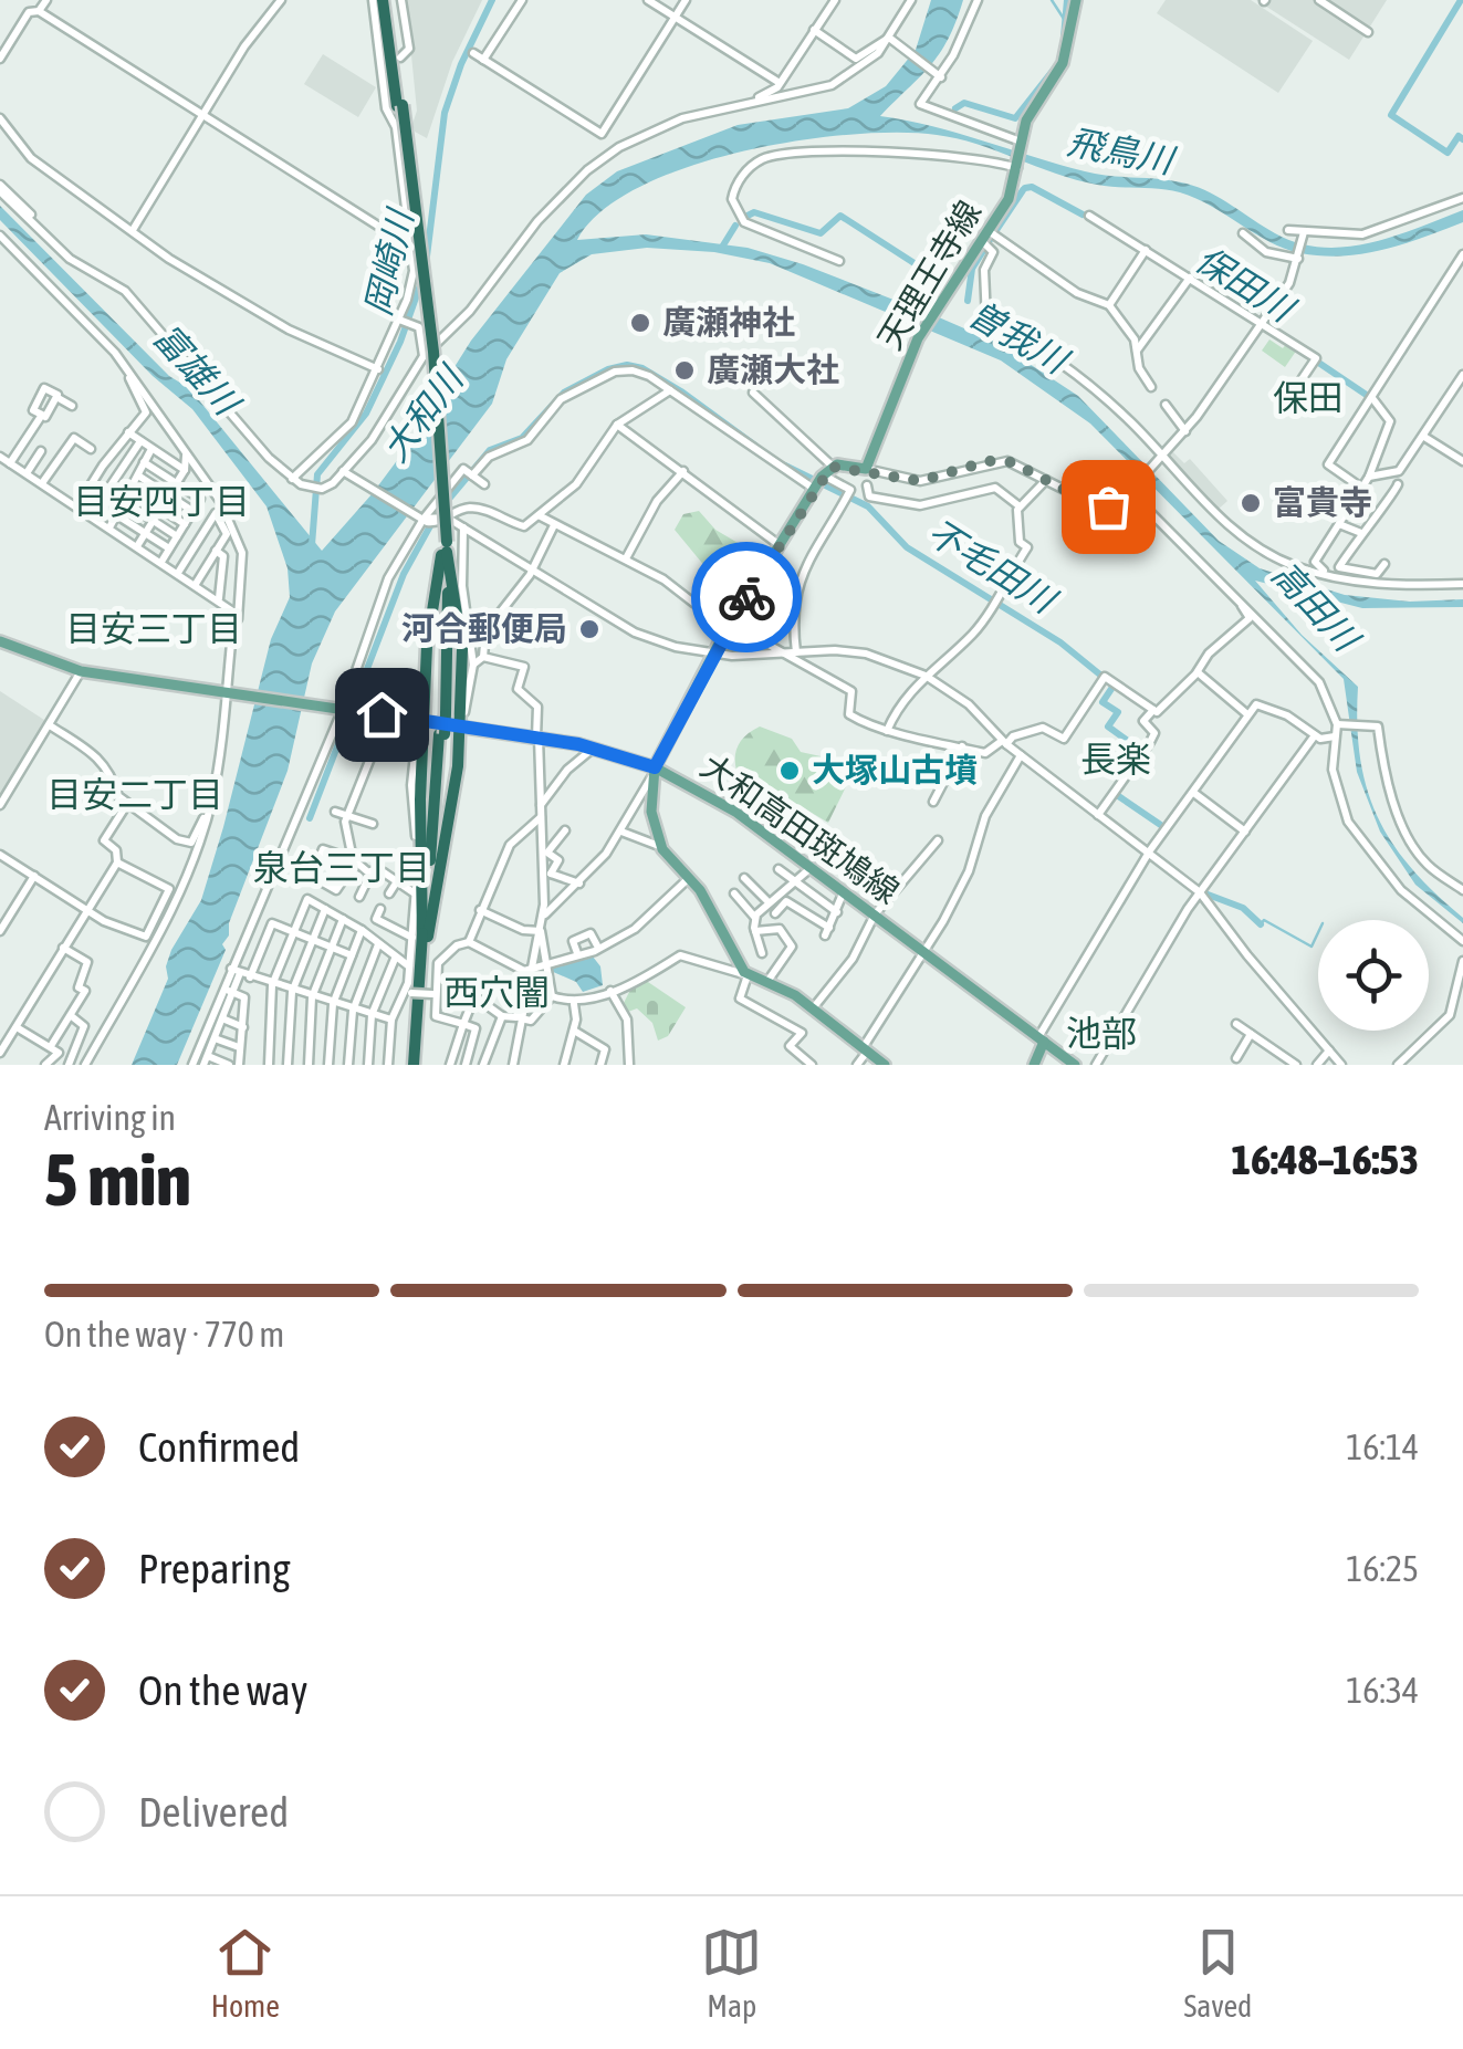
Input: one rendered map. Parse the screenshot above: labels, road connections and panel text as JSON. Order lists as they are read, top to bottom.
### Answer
{
  "streets": {
    "main road": ["天理王寺線", "大和高田斑鳩線"]
  },
  "districts": [
    "保田",
    "目安四丁目",
    "目安三丁目",
    "長楽",
    "目安二丁目",
    "泉台三丁目",
    "西穴闇",
    "池部"
  ],
  "water": [
    "飛鳥川",
    "岡崎川",
    "保田川",
    "曽我川",
    "富雄川",
    "大和川",
    "不毛田川",
    "高田川"
  ],
  "places": [
    "廣瀬神社",
    "廣瀬大社",
    "富貴寺",
    "河合郵便局",
    "大塚山古墳"
  ],
  "page": {
    "heading": ["5 min", "Arriving in", "16:48–16:53"],
    "bar": "On the way · 770 m",
    "list": [
      ["Confirmed", "16:14"],
      ["Preparing", "16:25"],
      ["On the way", "16:34"],
      "Delivered"
    ],
    "tabs": ["Home", "Map", "Saved"]
  }
}
